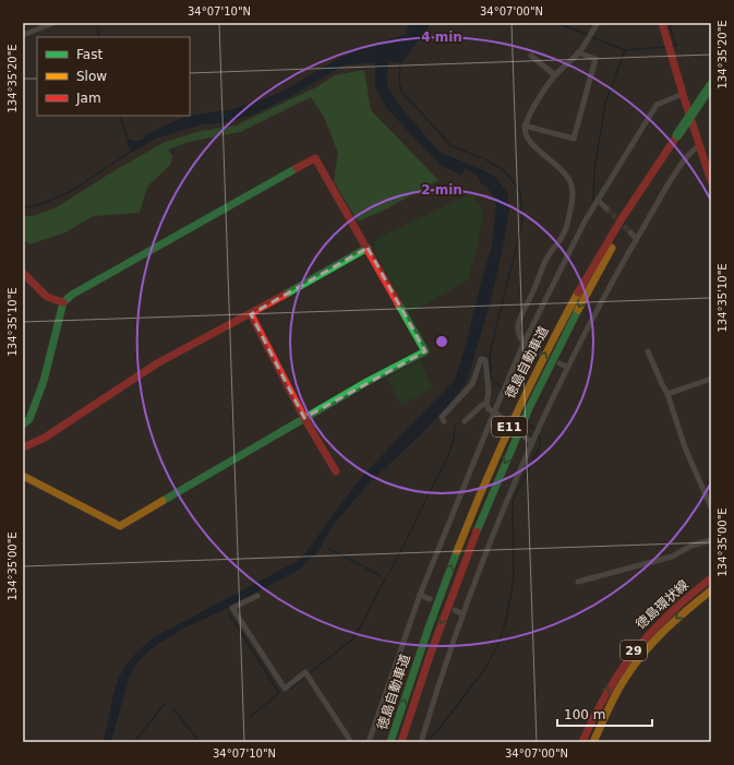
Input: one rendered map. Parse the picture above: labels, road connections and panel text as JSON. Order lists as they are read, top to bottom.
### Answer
{
  "streets": {
    "main road": [
      "徳島自動車道",
      "E11",
      "徳島環状線",
      "29"
    ]
  },
  "legend": ["Fast", "Slow", "Jam"],
  "scale_bar": "100 m",
  "coordinates": [
    "34°07'10\"N",
    "34°07'00\"N",
    "134°35'20\"E",
    "134°35'10\"E",
    "134°35'00\"E"
  ],
  "rings": ["4 min", "2 min"]
}
